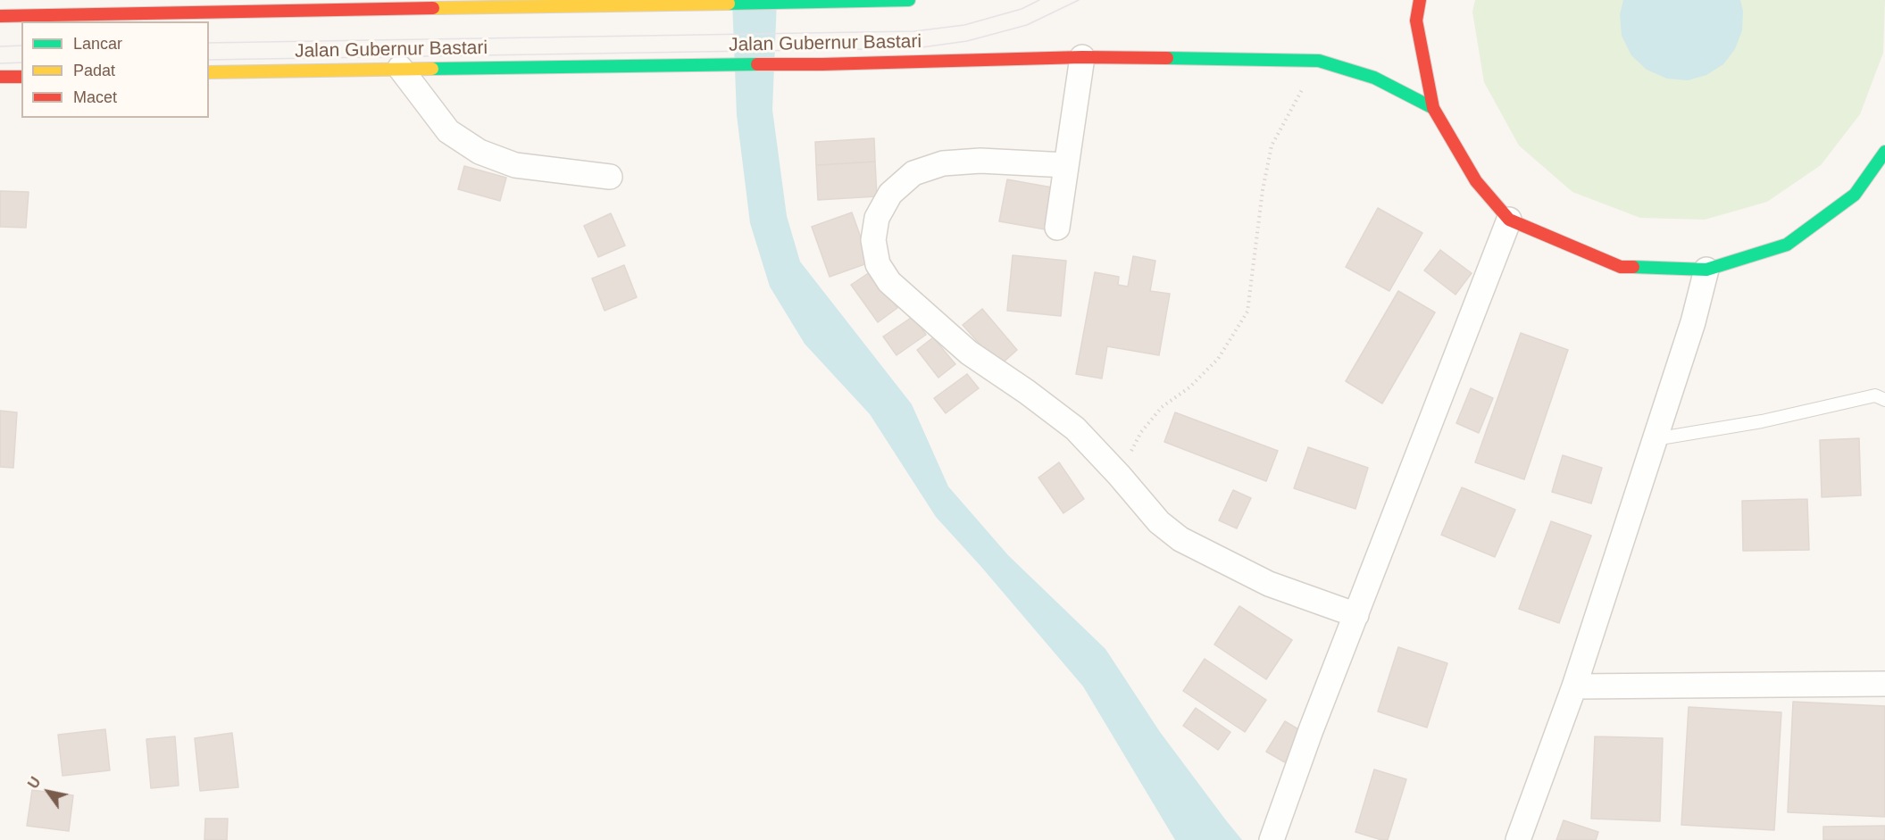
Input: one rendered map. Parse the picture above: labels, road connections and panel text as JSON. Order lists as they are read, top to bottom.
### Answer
{
  "streets": {
    "highway": ["Jalan Gubernur Bastari"]
  },
  "legend": ["Lancar", "Padat", "Macet"],
  "north": "top left"
}
